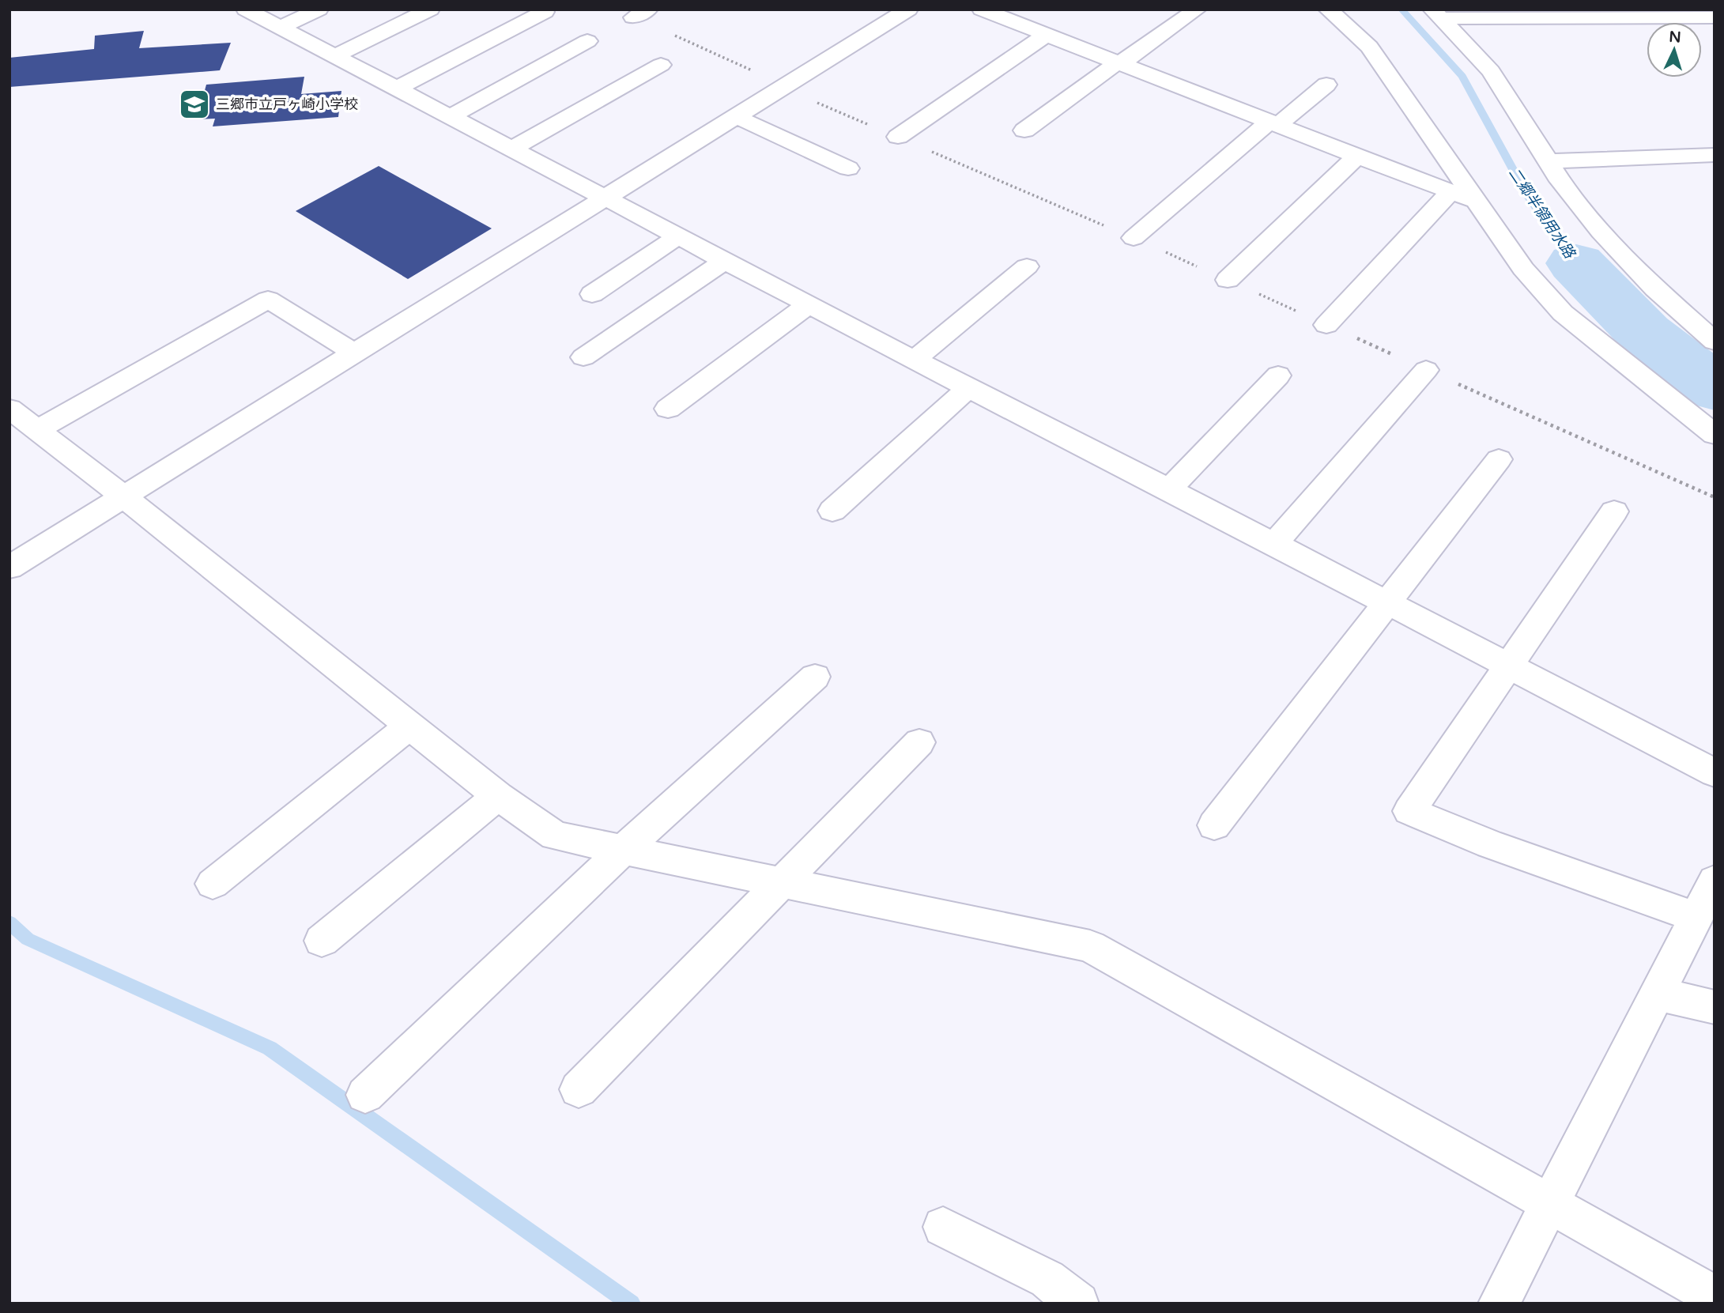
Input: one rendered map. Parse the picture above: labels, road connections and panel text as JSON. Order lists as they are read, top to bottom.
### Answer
{
  "water": ["二郷半領用水路"],
  "places": {
    "school or university": ["三郷市立戸ヶ崎小学校"]
  },
  "north": "top"
}
